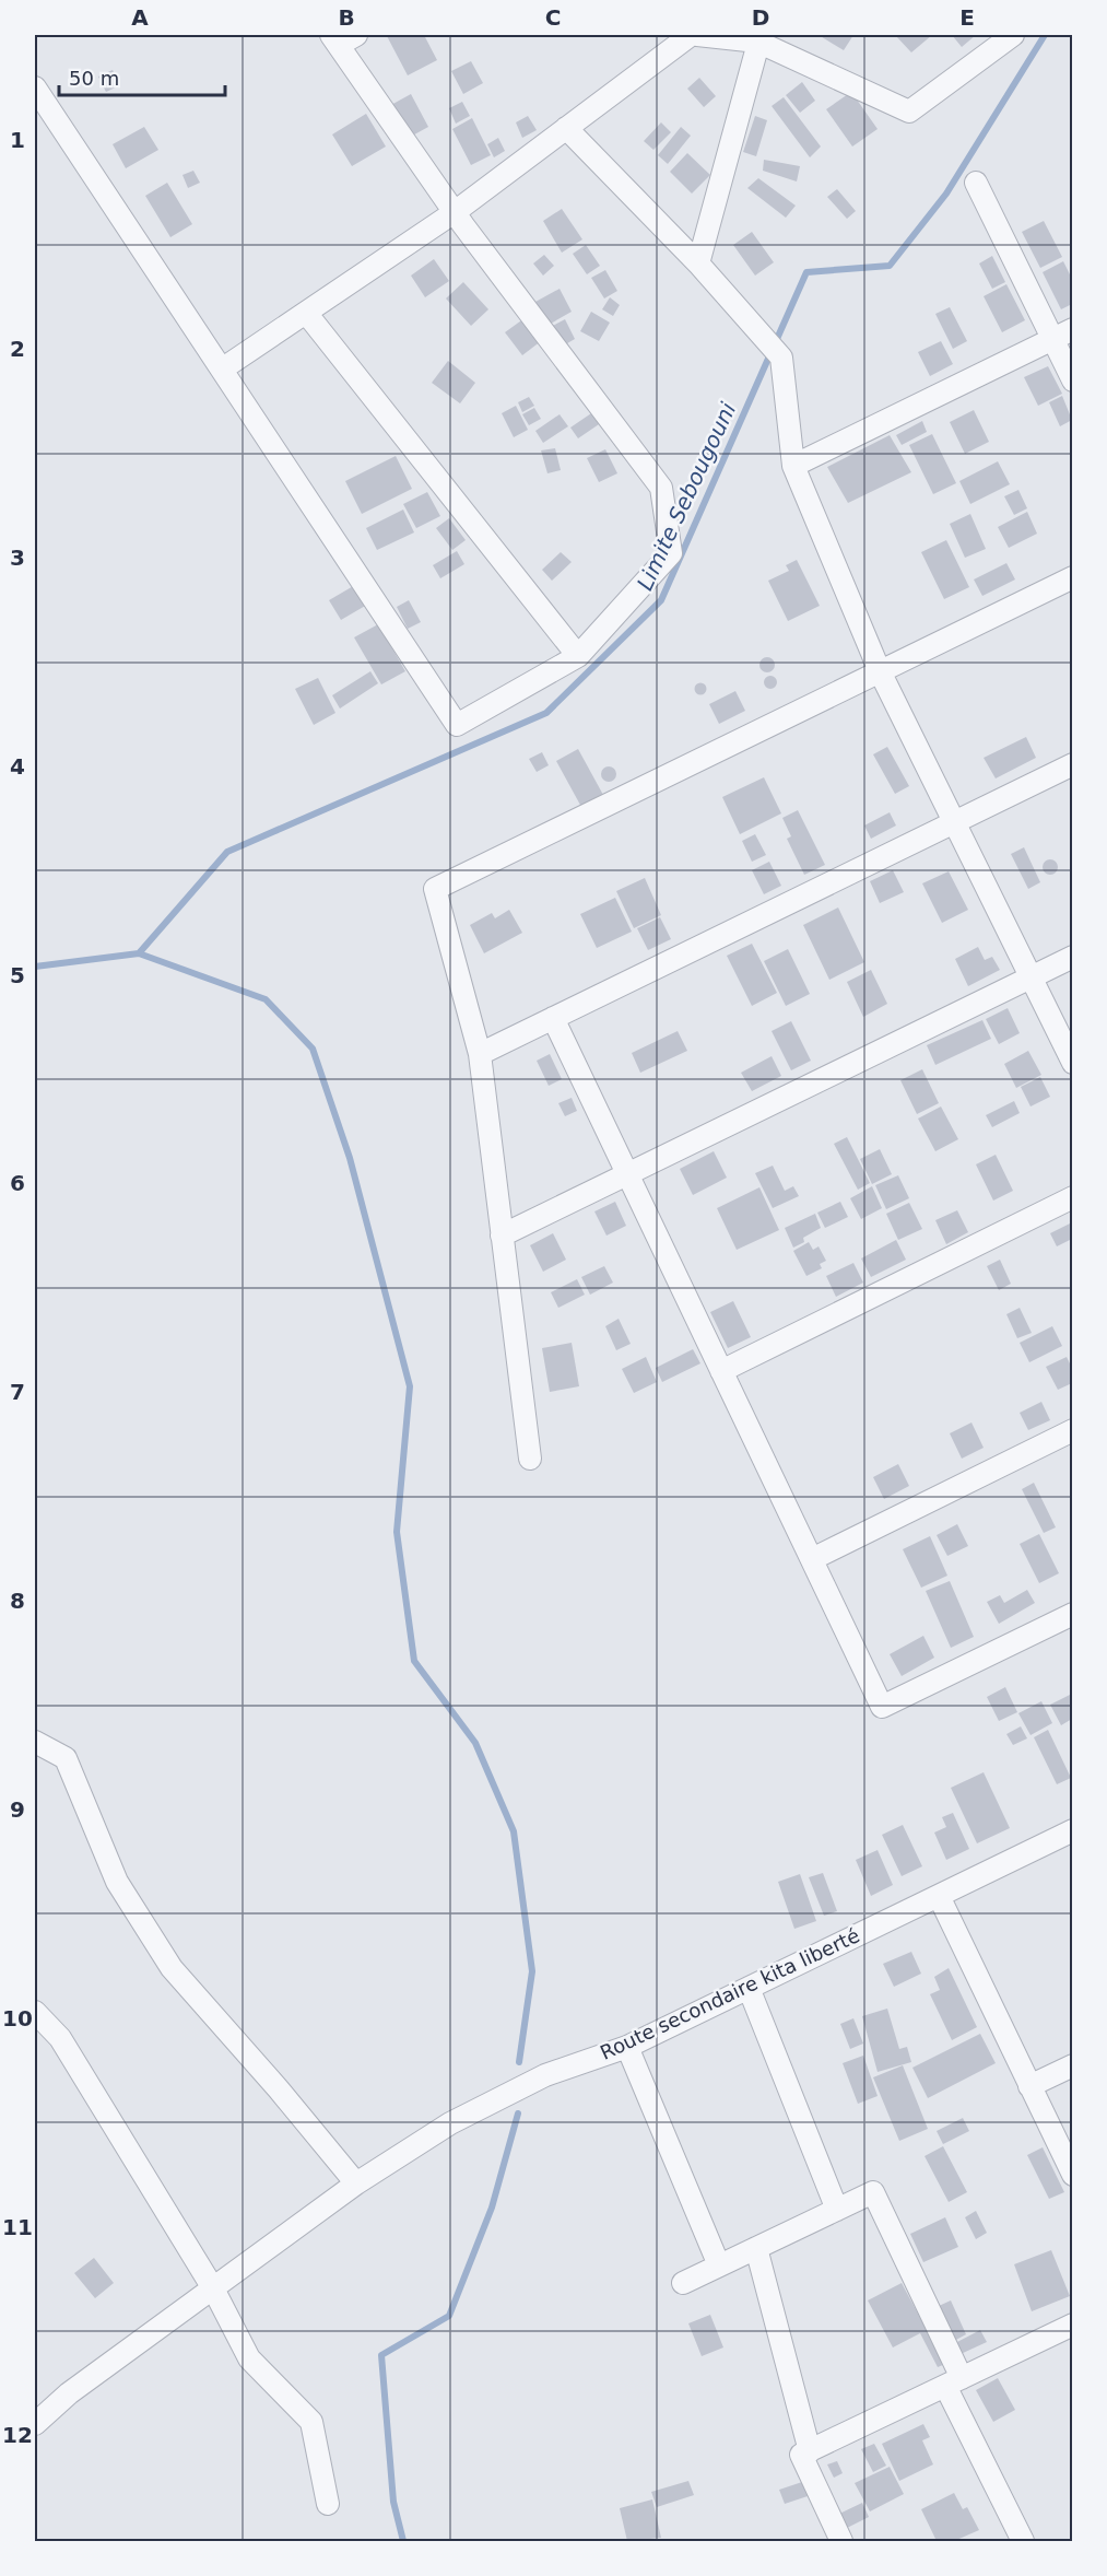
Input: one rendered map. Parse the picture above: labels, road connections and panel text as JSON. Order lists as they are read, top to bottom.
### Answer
{
  "streets": {
    "street": ["Route secondaire kita liberté"]
  },
  "water": ["Limite Sebougouni"],
  "scale_bar": "50 m",
  "grid": {
    "columns": [
      "A",
      "B",
      "C",
      "D",
      "E"
    ],
    "rows": [
      "1",
      "2",
      "3",
      "4",
      "5",
      "6",
      "7",
      "8",
      "9",
      "10",
      "11",
      "12"
    ]
  }
}
